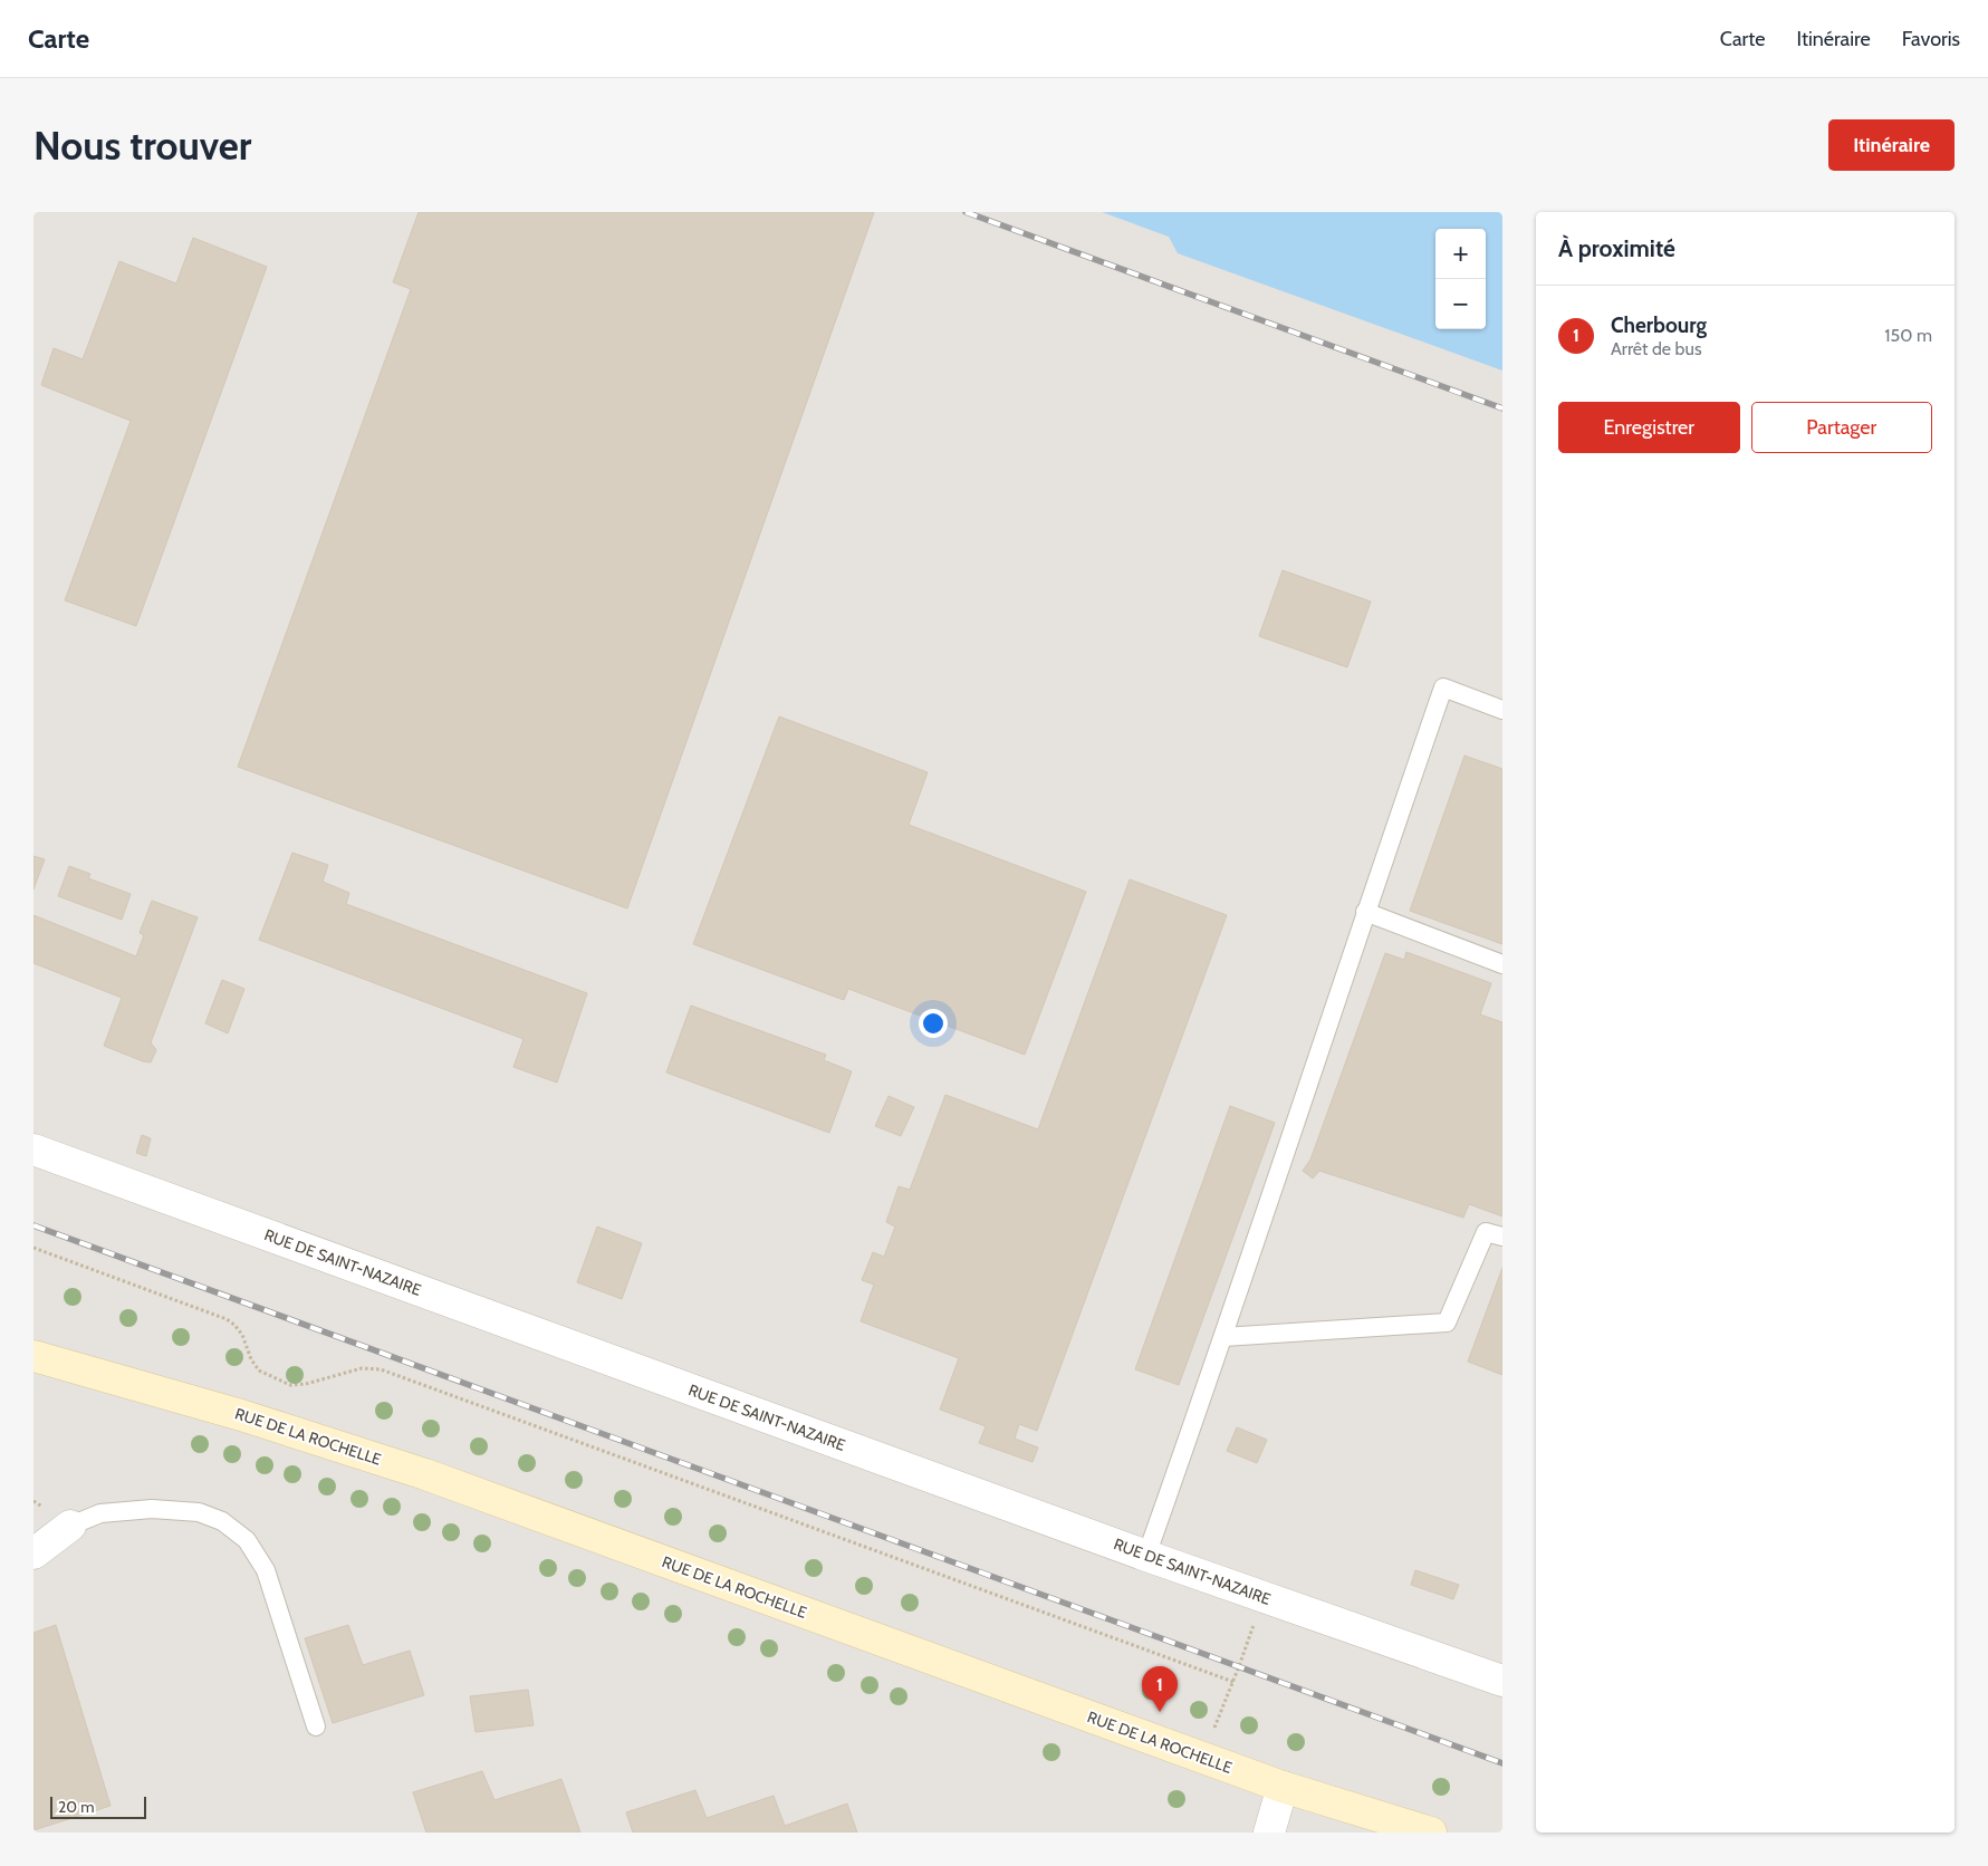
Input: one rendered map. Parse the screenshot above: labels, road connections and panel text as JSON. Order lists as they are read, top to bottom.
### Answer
{
  "streets": {
    "main road": ["RUE DE LA ROCHELLE"],
    "street": ["RUE DE SAINT-NAZAIRE"]
  },
  "scale_bar": "20 m",
  "page": {
    "header": "Carte",
    "nav": ["Carte", "Itinéraire", "Favoris"],
    "buttons": [
      "Itinéraire",
      ["Enregistrer", "Partager"]
    ],
    "title": "Nous trouver",
    "heading": "À proximité",
    "map_buttons": ["+", "−"],
    "list": [
      {
        "mark": "1",
        "name": "Cherbourg",
        "note": "Arrêt de bus",
        "value": "150 m"
      }
    ],
    "pins": "1",
    "scale": "20 m"
  }
}
